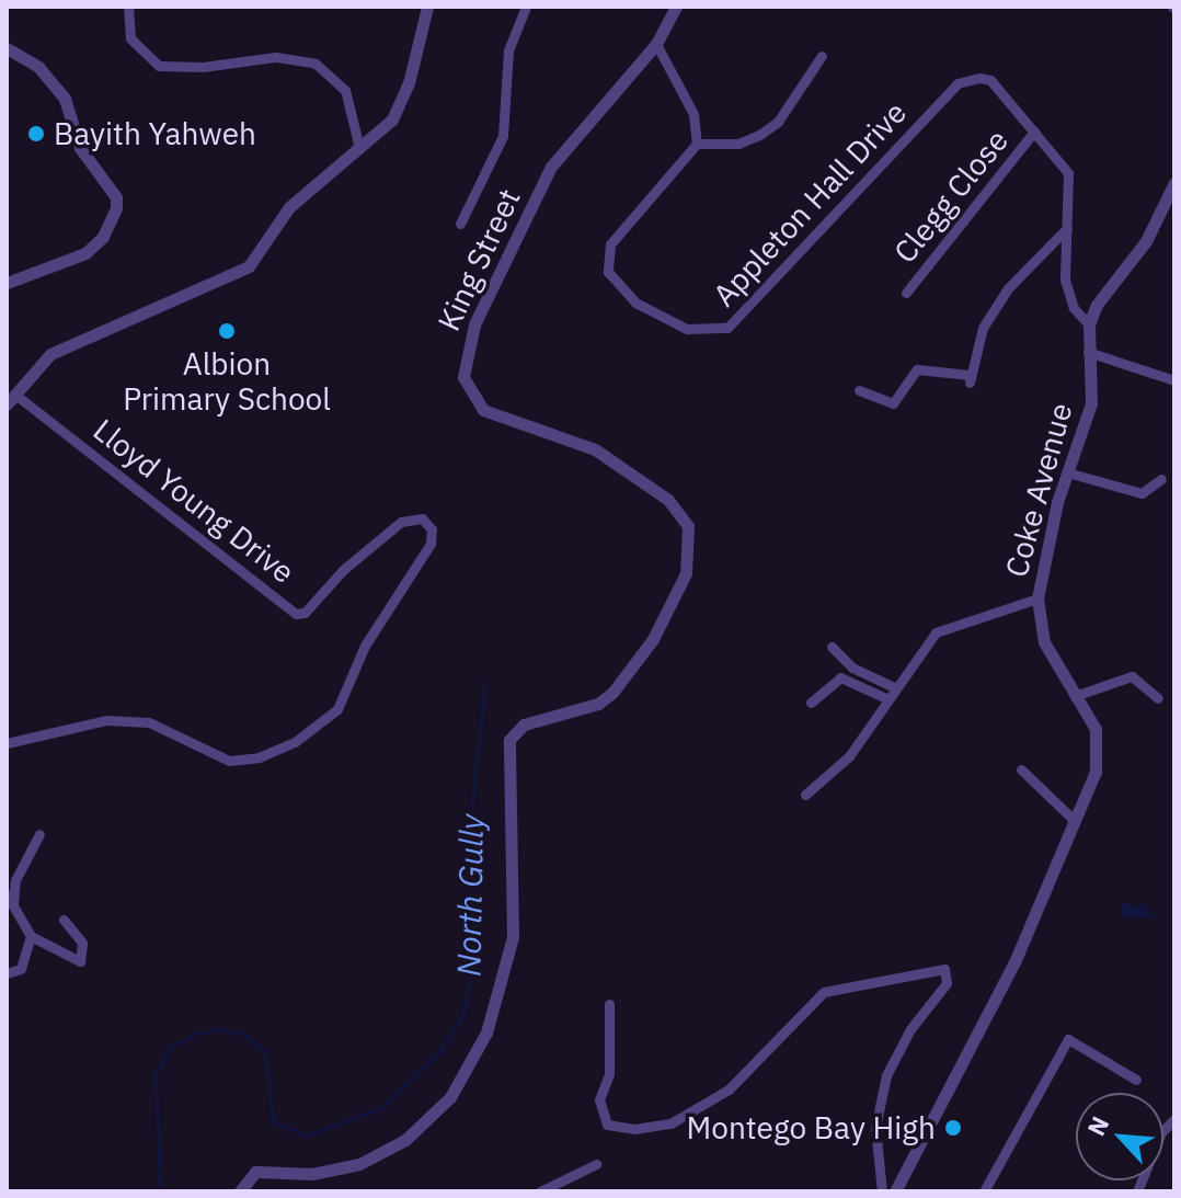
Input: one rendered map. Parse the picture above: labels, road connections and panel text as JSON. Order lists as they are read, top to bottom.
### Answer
{
  "streets": {
    "street": [
      "Clegg Close",
      "Appleton Hall Drive",
      "King Street",
      "Coke Avenue",
      "Lloyd Young Drive"
    ]
  },
  "crossings": [
    ["Clegg Close", "Appleton Hall Drive"],
    ["Appleton Hall Drive", "Coke Avenue"]
  ],
  "water": ["North Gully"],
  "places": ["Bayith Yahweh", "Albion Primary School", "Montego Bay High"],
  "north": "top left"
}
